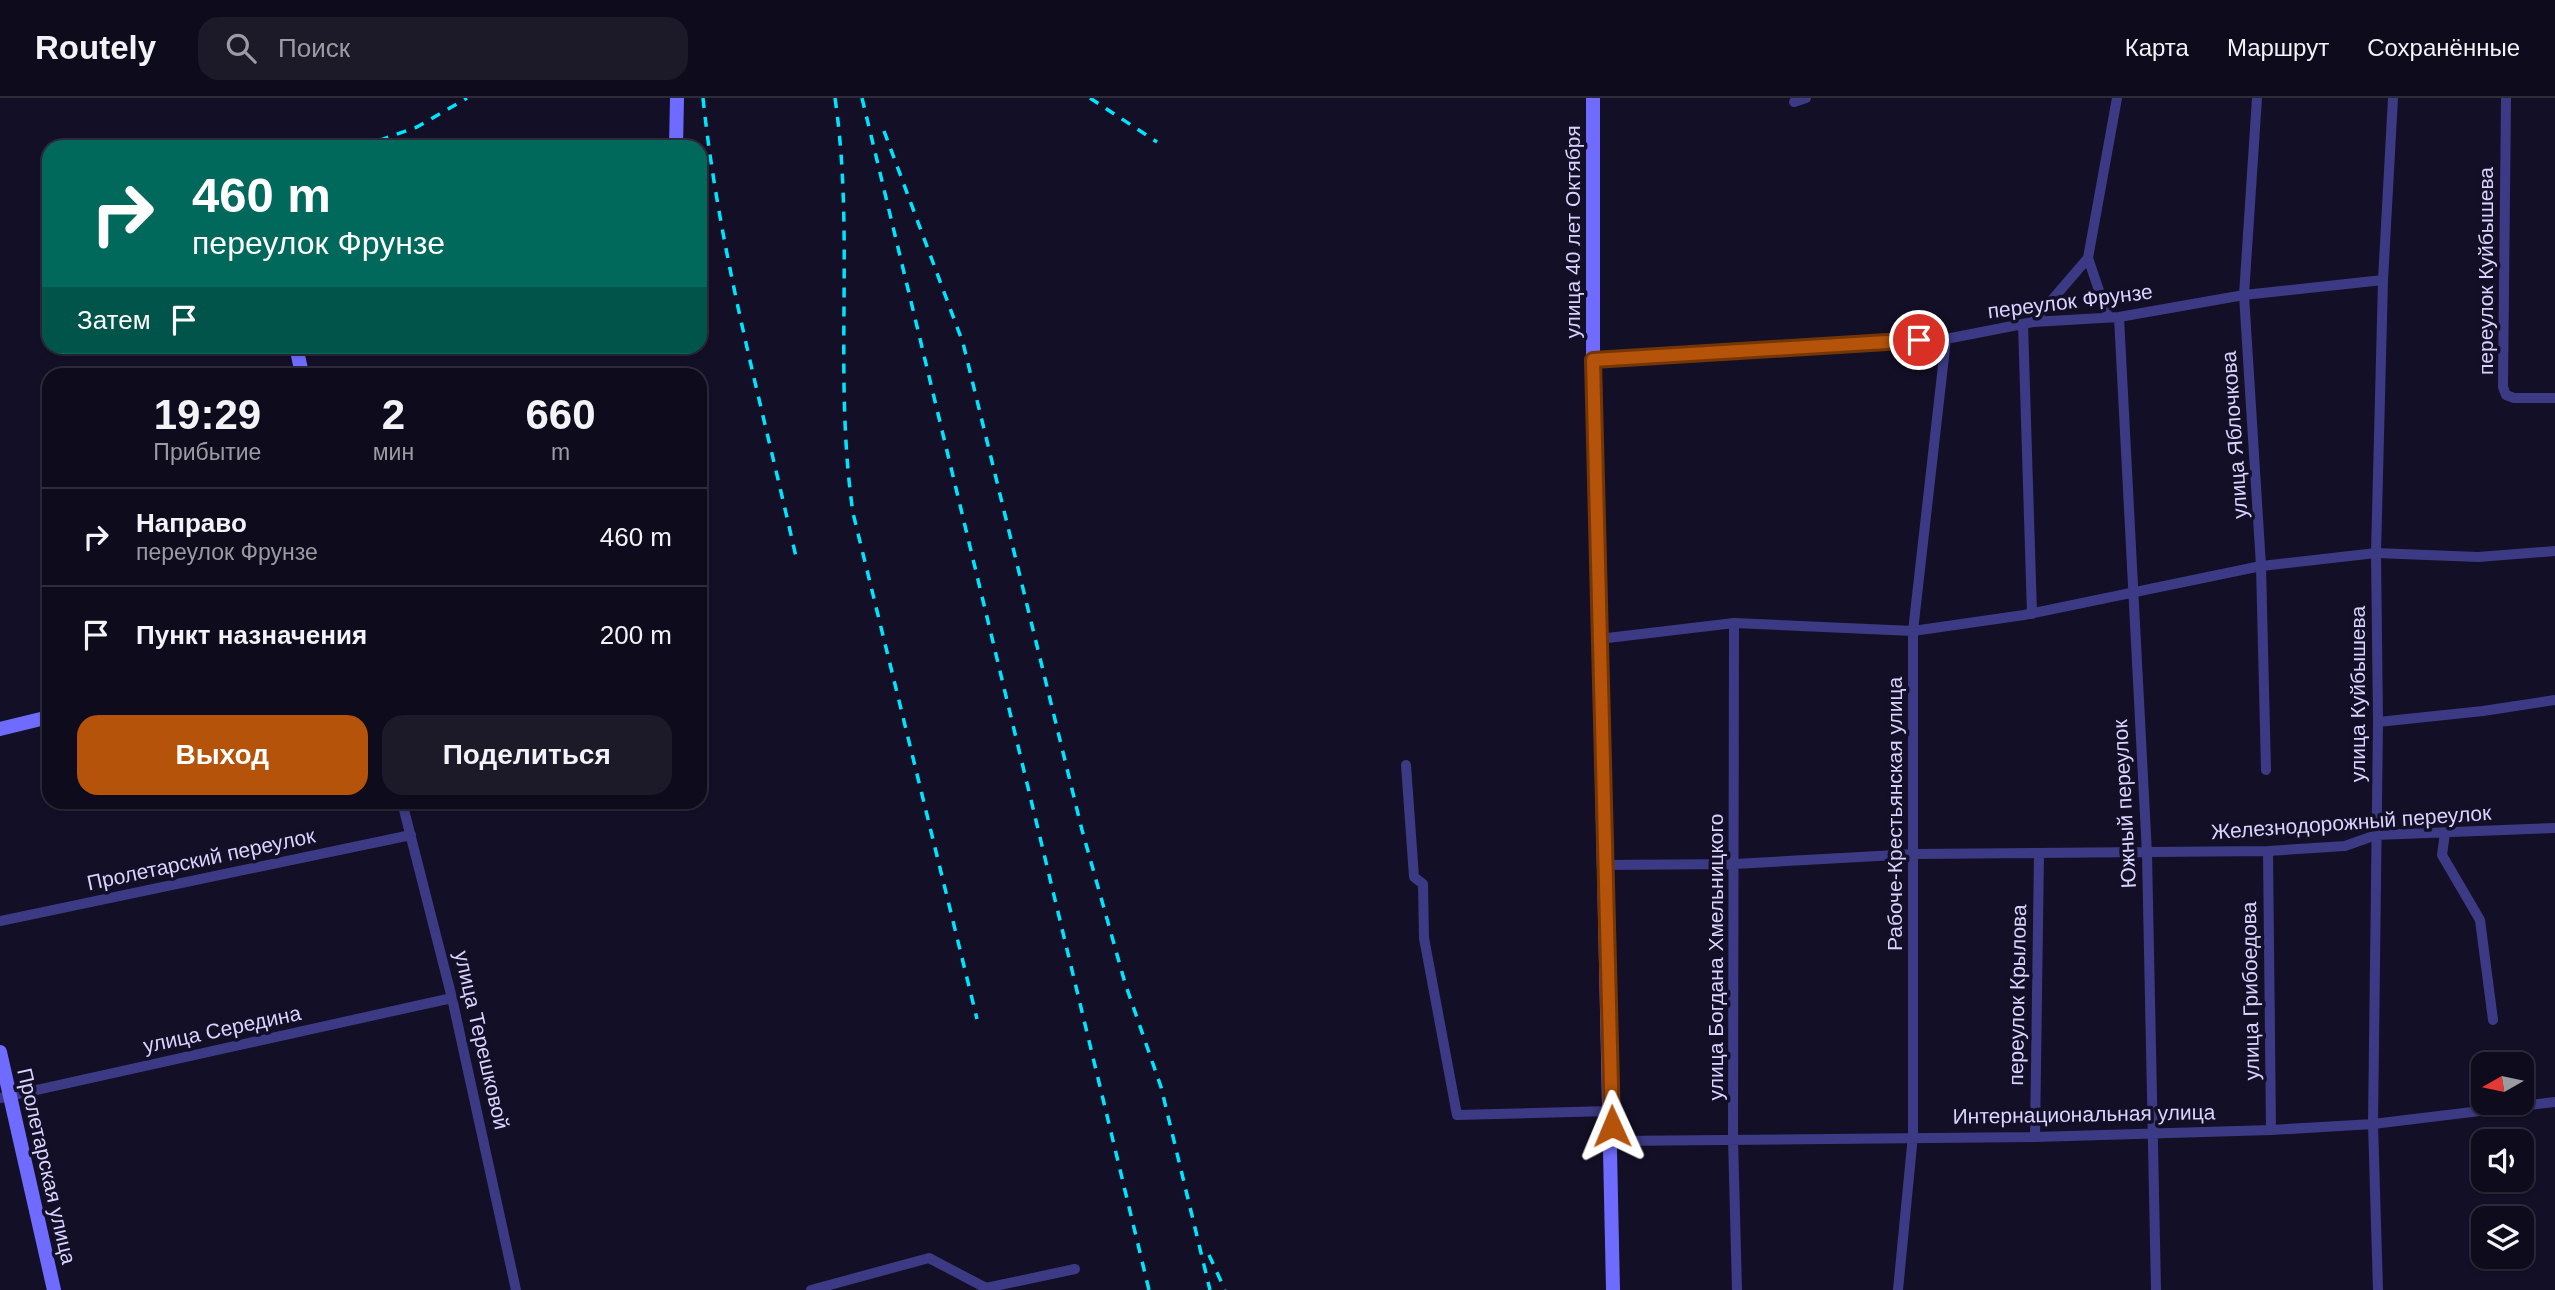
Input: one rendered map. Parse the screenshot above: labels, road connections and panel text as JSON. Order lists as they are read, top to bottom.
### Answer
{
  "streets": {
    "street": [
      "улица 40 лет Октября",
      "переулок Куйбышева",
      "переулок Фрунзе",
      "улица Яблочкова",
      "улица Куйбышева",
      "Южный переулок",
      "Рабоче-Крестьянская улица",
      "Железнодорожный переулок",
      "Пролетарский переулок",
      "улица Богдана Хмельницкого",
      "улица Грибоедова",
      "переулок Крылова",
      "улица Середина",
      "улица Терешковой",
      "Интернациональная улица",
      "Пролетарская улица"
    ]
  },
  "crossings": [
    ["улица 40 лет Октября", "переулок Фрунзе"],
    ["улица 40 лет Октября", "Железнодорожный переулок"],
    ["улица 40 лет Октября", "Интернациональная улица"],
    ["переулок Фрунзе", "улица Яблочкова"],
    ["переулок Фрунзе", "улица Куйбышева"],
    ["переулок Фрунзе", "Южный переулок"],
    ["переулок Фрунзе", "Рабоче-Крестьянская улица"],
    ["улица Куйбышева", "Железнодорожный переулок"],
    ["улица Куйбышева", "Интернациональная улица"],
    ["Южный переулок", "Железнодорожный переулок"],
    ["Южный переулок", "Интернациональная улица"],
    ["Рабоче-Крестьянская улица", "Железнодорожный переулок"],
    ["Рабоче-Крестьянская улица", "Интернациональная улица"],
    ["Железнодорожный переулок", "улица Богдана Хмельницкого"],
    ["Железнодорожный переулок", "улица Грибоедова"],
    ["Железнодорожный переулок", "переулок Крылова"],
    ["Пролетарский переулок", "улица Терешковой"],
    ["улица Богдана Хмельницкого", "Интернациональная улица"],
    ["улица Грибоедова", "Интернациональная улица"],
    ["переулок Крылова", "Интернациональная улица"],
    ["улица Середина", "улица Терешковой"],
    ["улица Середина", "Пролетарская улица"]
  ],
  "north": "left",
  "page": {
    "header": "Routely",
    "search": "Поиск",
    "nav": ["Карта", "Маршрут", "Сохранённые"],
    "turn": ["460 m", "переулок Фрунзе"],
    "then": "Затем",
    "eta": [
      "19:29",
      "Прибытие",
      "2",
      "мин",
      "660",
      "m"
    ],
    "list": [
      {
        "name": "Направо",
        "note": "переулок Фрунзе",
        "value": "460 m"
      },
      {
        "name": "Пункт назначения",
        "value": "200 m"
      }
    ],
    "buttons": ["Выход", "Поделиться"]
  }
}
